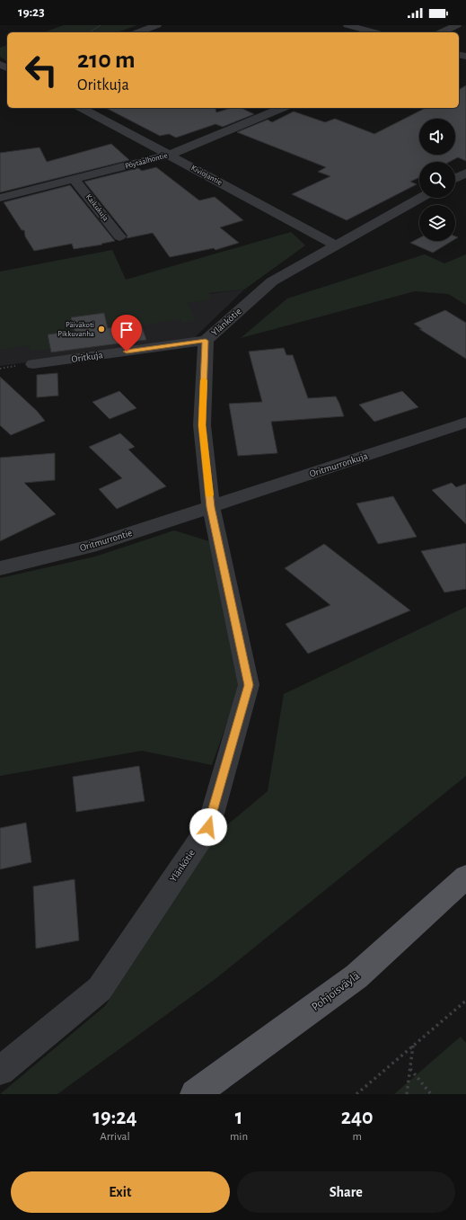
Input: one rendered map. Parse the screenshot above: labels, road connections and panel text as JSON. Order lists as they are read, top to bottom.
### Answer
{
  "streets": {
    "main road": ["Pohjoisväylä"],
    "street": [
      "Pöytäalhontie",
      "Kiviojantie",
      "Kaikukuja",
      "Ylänkötie",
      "Oritkuja",
      "Oritmurronkuja",
      "Oritmurrontie"
    ]
  },
  "crossings": [
    ["Pöytäalhontie", "Kiviojantie"],
    ["Pöytäalhontie", "Kaikukuja"],
    ["Kiviojantie", "Ylänkötie"],
    ["Ylänkötie", "Oritkuja"],
    ["Ylänkötie", "Oritmurronkuja"],
    ["Ylänkötie", "Oritmurrontie"],
    ["Oritmurronkuja", "Oritmurrontie"]
  ],
  "places": ["Päiväkoti Pikkuvanha"],
  "page": {
    "status": "19:23",
    "turn": ["210 m", "Oritkuja"],
    "eta": [
      "19:24",
      "Arrival",
      "1",
      "min",
      "240",
      "m"
    ],
    "buttons": ["Exit", "Share"]
  }
}
